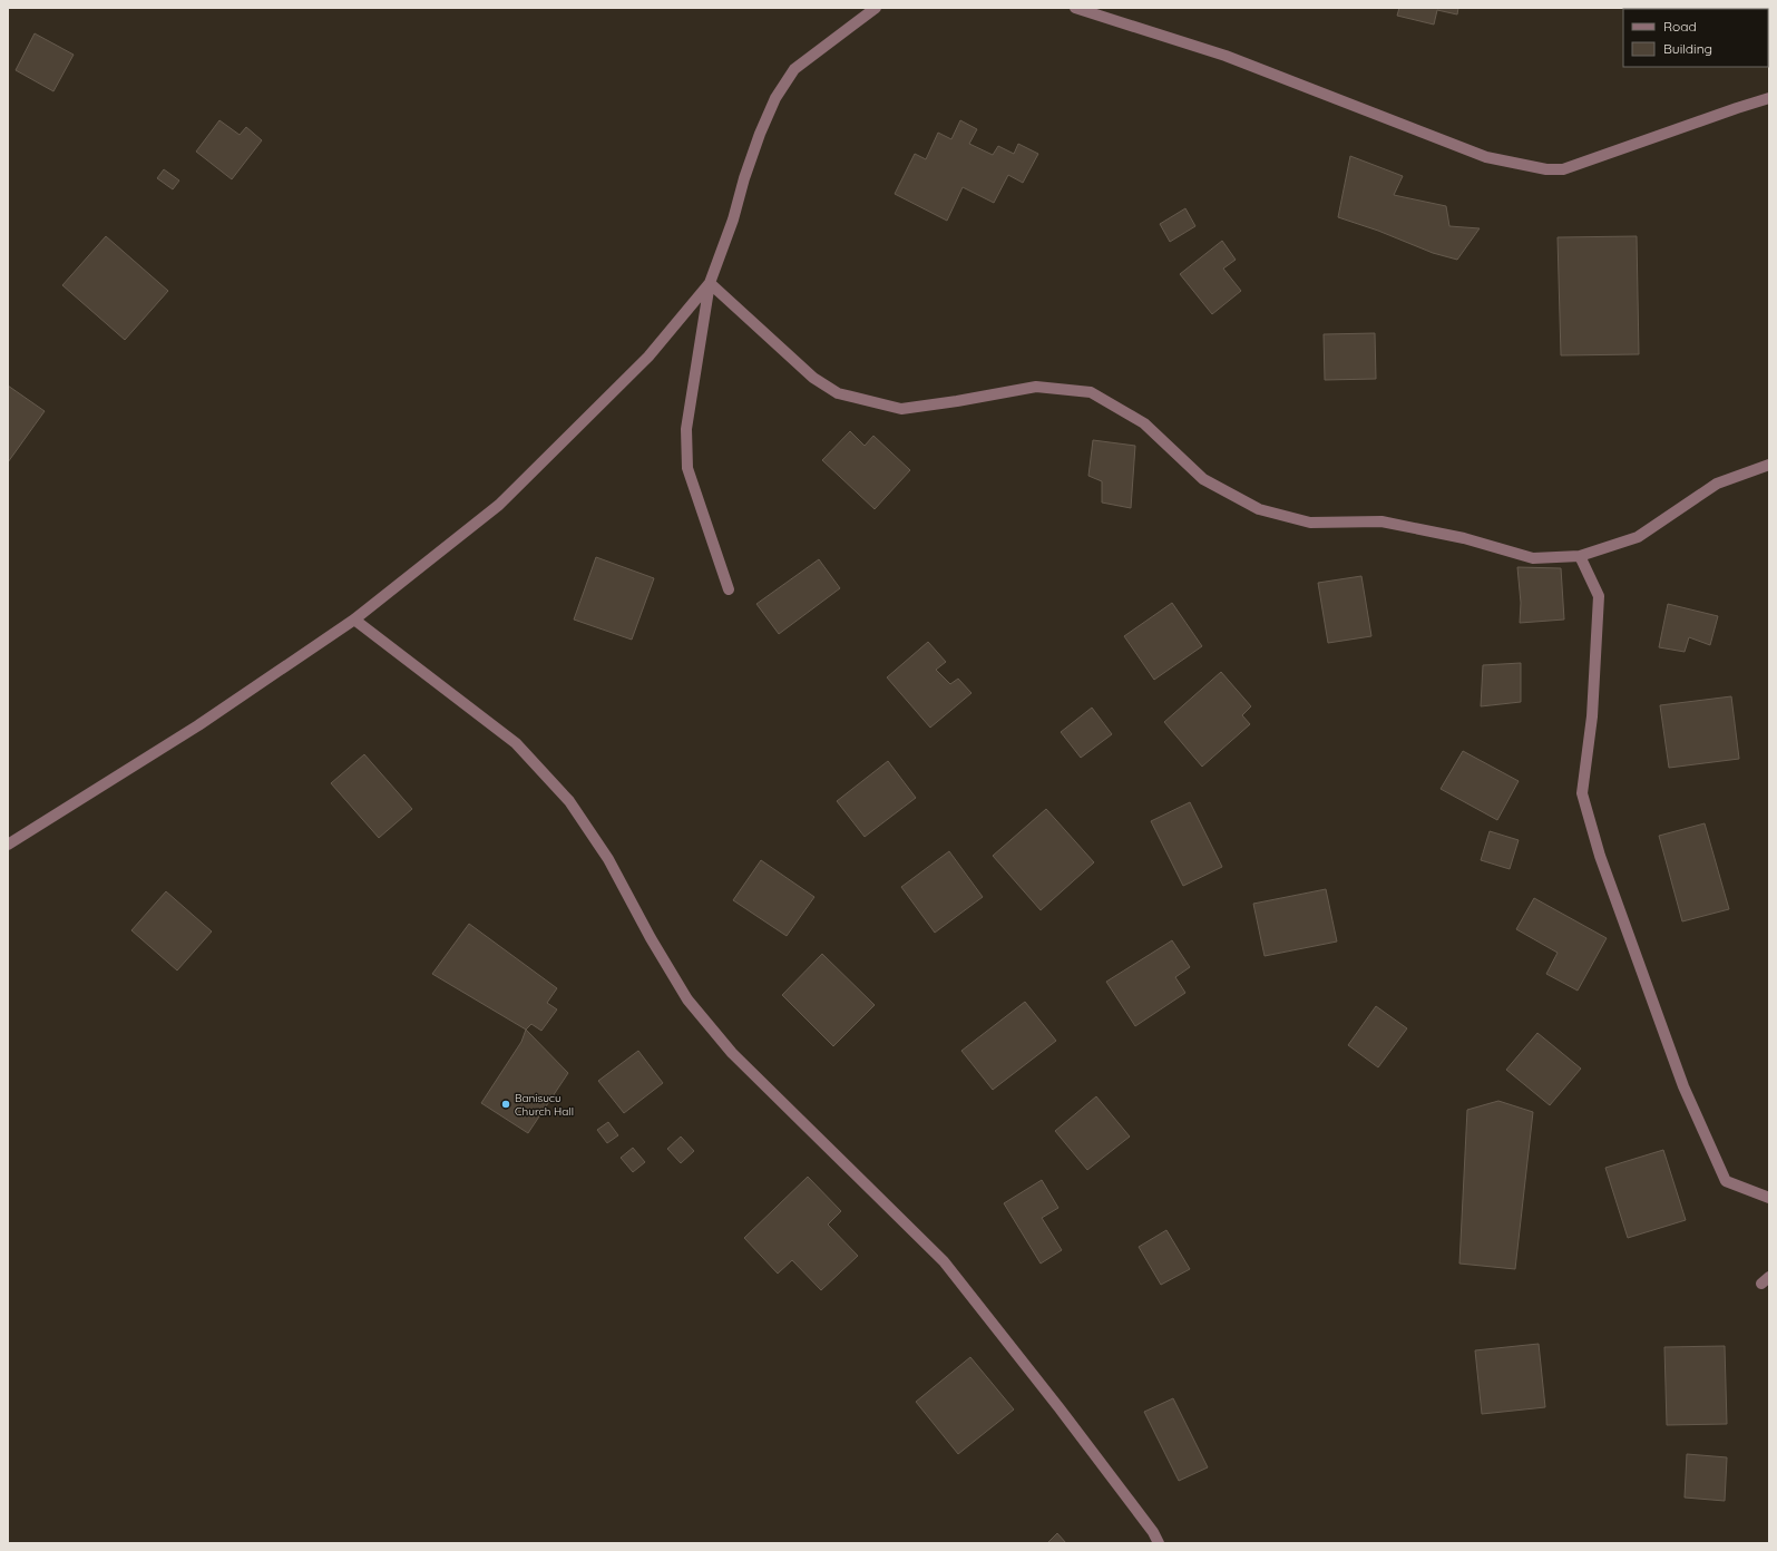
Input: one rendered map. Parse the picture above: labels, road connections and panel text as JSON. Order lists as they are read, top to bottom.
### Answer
{
  "places": ["Banisucu Church Hall"],
  "legend": ["Road", "Building"]
}
